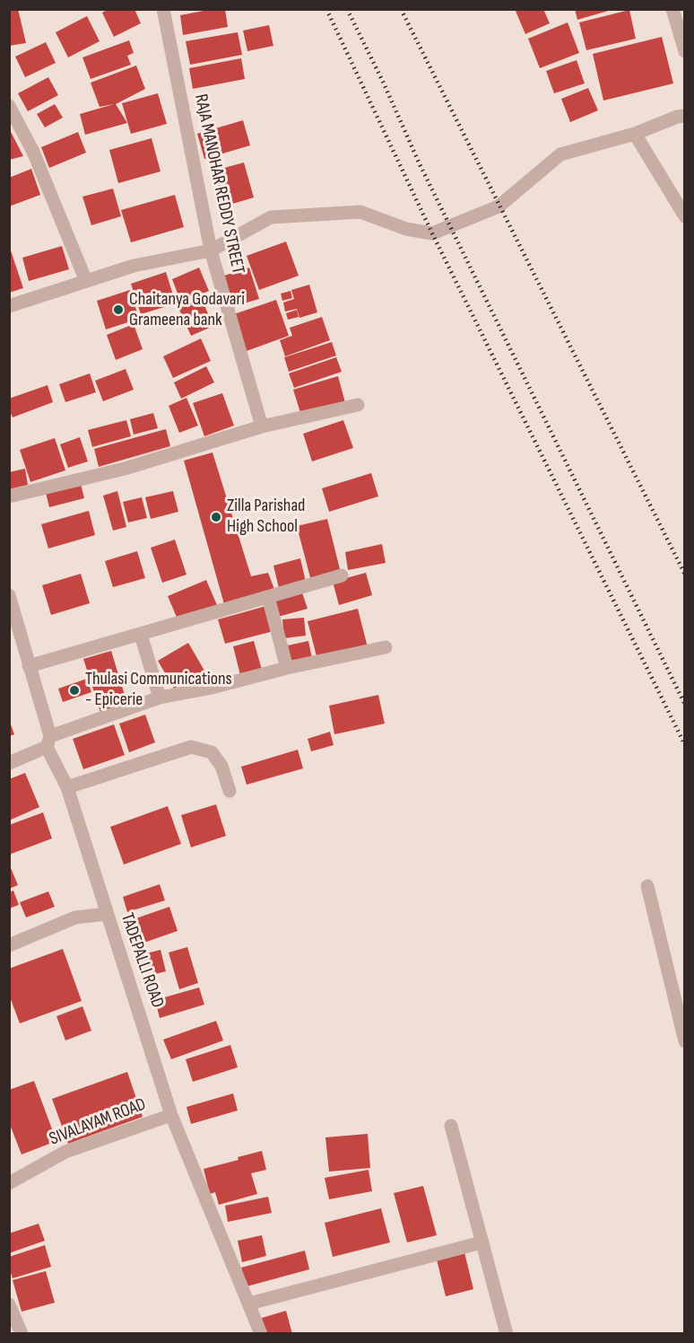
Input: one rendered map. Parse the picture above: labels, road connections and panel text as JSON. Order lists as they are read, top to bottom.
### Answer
{
  "streets": {
    "street": ["RAJA MANOHAR REDDY STREET", "TADEPALLI ROAD", "SIVALAYAM ROAD"]
  },
  "crossings": [
    ["TADEPALLI ROAD", "SIVALAYAM ROAD"]
  ],
  "places": ["Chaitanya Godavari Grameena bank", "Zilla Parishad High School", "Thulasi Communications - Epicerie"]
}
